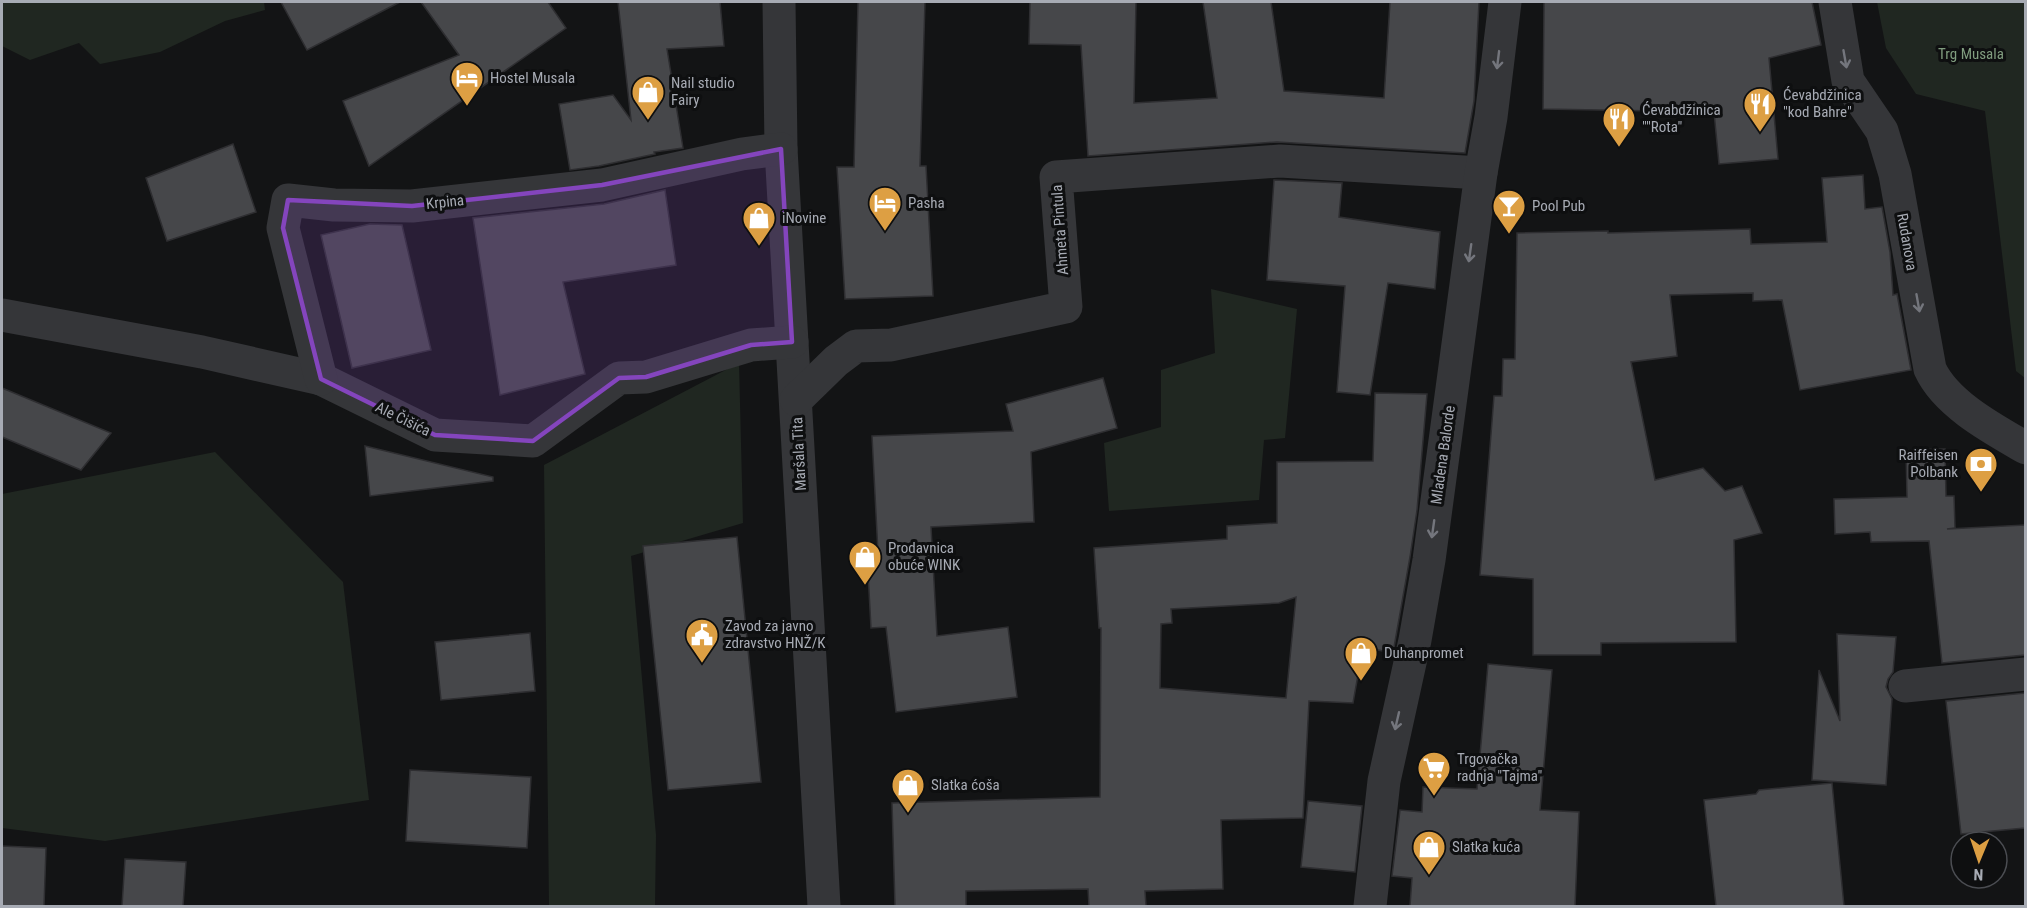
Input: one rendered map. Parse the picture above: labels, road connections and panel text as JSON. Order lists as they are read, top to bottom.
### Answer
{
  "streets": {
    "street": [
      "Krpina",
      "Ahmeta Pintula",
      "Rudanova",
      "Ale Čišića",
      "Maršala Tita",
      "Mladena Balorde"
    ]
  },
  "crossings": [
    ["Krpina", "Ale Čišića"],
    ["Krpina", "Maršala Tita"],
    ["Ahmeta Pintula", "Maršala Tita"],
    ["Ahmeta Pintula", "Mladena Balorde"],
    ["Ale Čišića", "Maršala Tita"]
  ],
  "one_way": ["Rudanova", "Mladena Balorde"],
  "parks": ["Trg Musala"],
  "places": {
    "hotel": ["Hostel Musala", "Pasha"],
    "shop": [
      "Nail studio Fairy",
      "iNovine",
      "Prodavnica obuće WINK",
      "Duhanpromet",
      "Slatka ćoša",
      "Slatka kuća"
    ],
    "restaurant": ["Ćevabdžinica \"kod Bahre\"", "Ćevabdžinica \"\"Rota\""],
    "bar": ["Pool Pub"],
    "bank": ["Raiffeisen Polbank"],
    "public building": ["Zavod za javno zdravstvo HNŽ/K"],
    "supermarket": ["Trgovačka radnja \"Tajma\""]
  },
  "north": "bottom"
}
